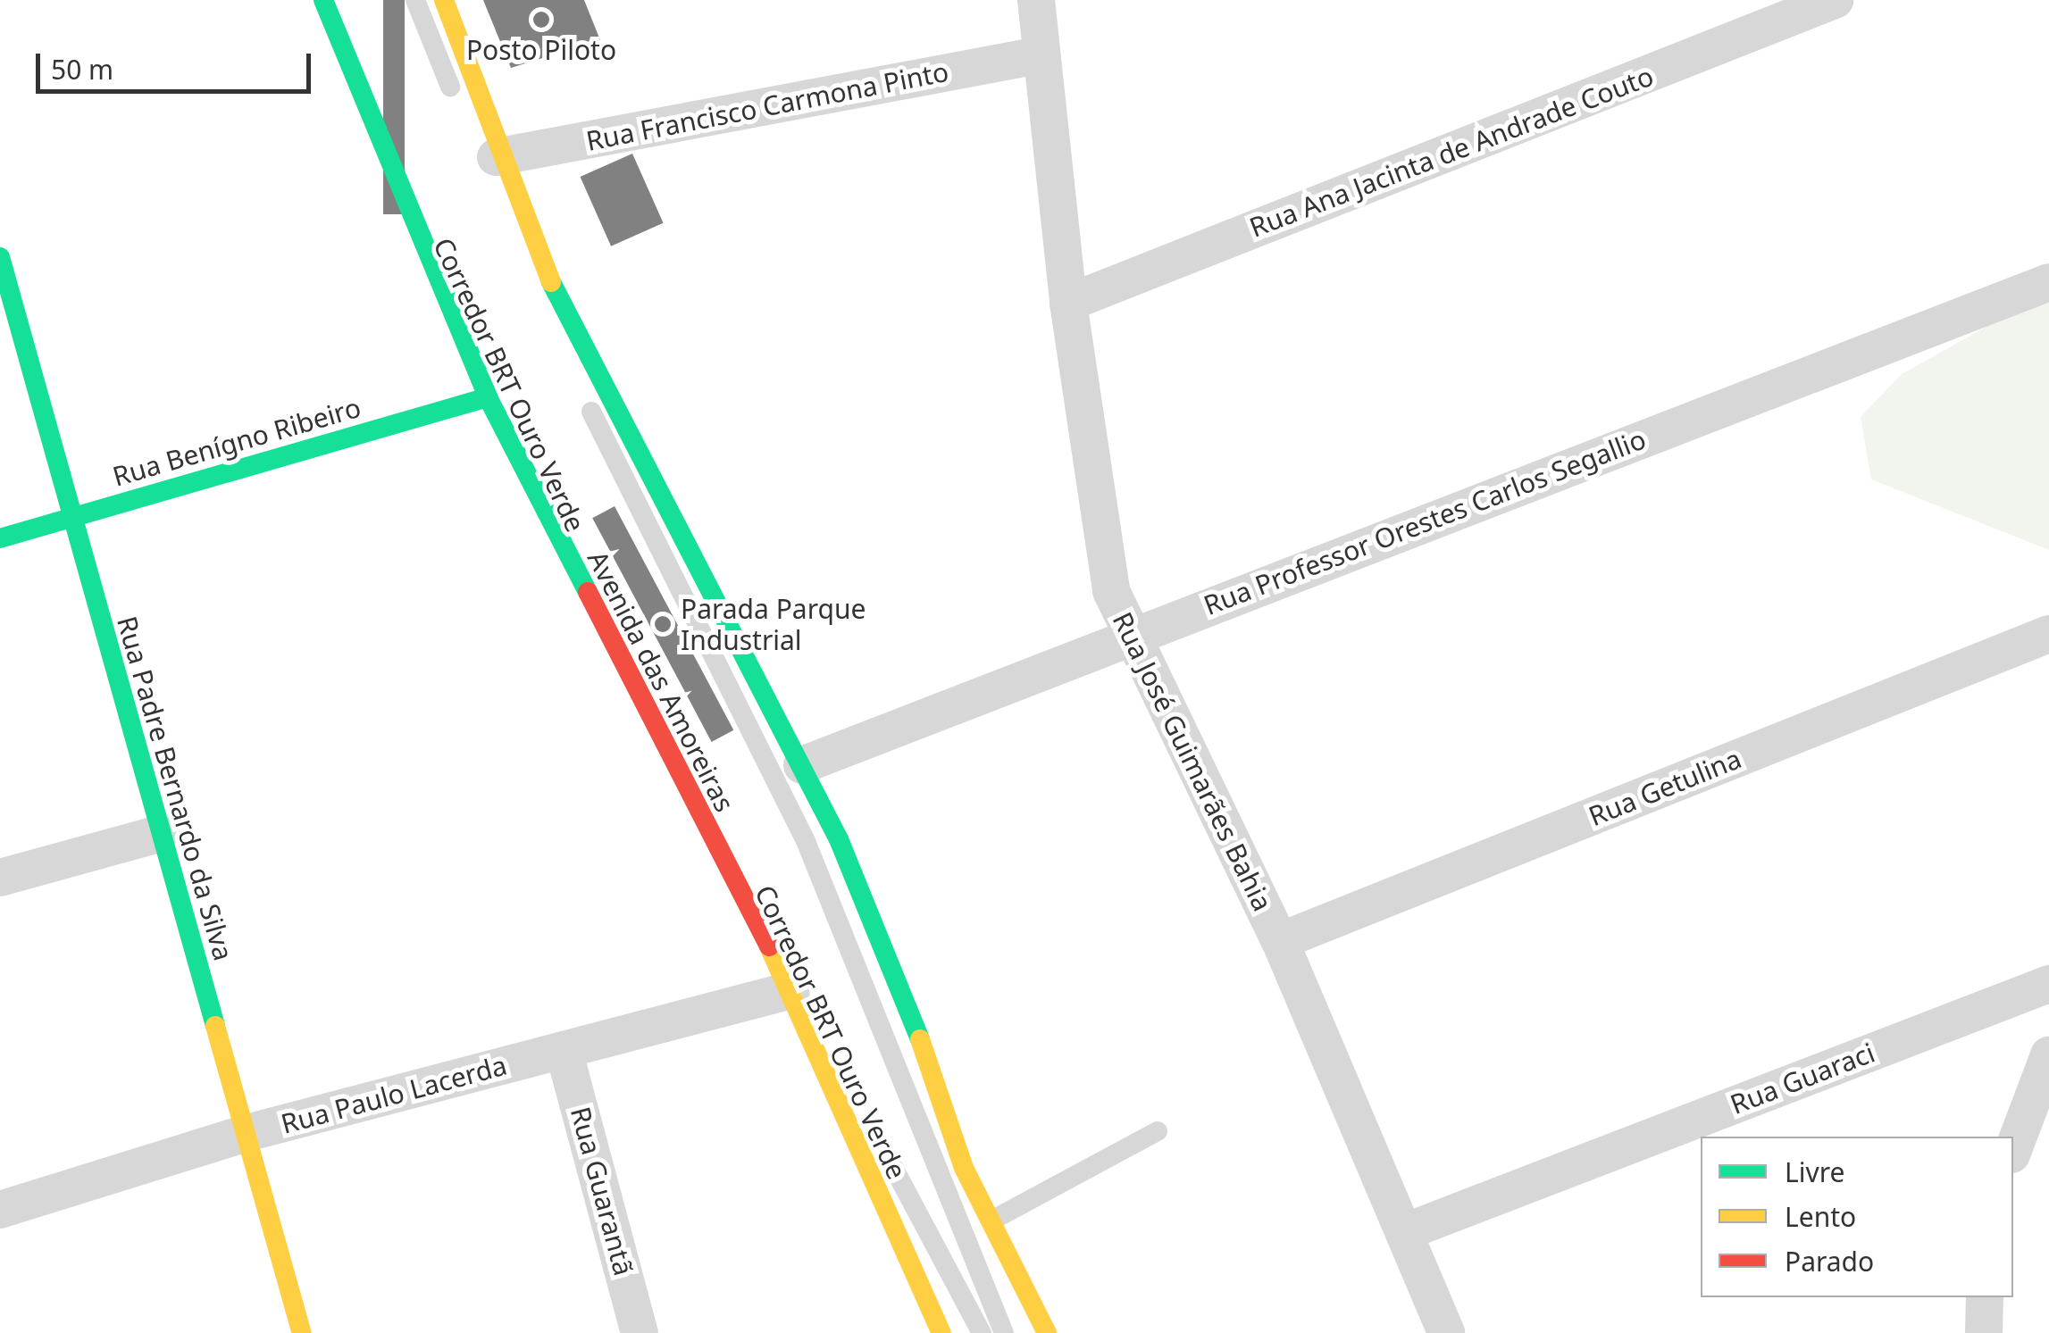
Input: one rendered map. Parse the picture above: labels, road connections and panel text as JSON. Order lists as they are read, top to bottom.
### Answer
{
  "streets": {
    "main road": ["Rua Benígno Ribeiro", "Avenida das Amoreiras", "Rua Padre Bernardo da Silva"],
    "street": [
      "Rua Francisco Carmona Pinto",
      "Rua Ana Jacinta de Andrade Couto",
      "Rua Professor Orestes Carlos Segallio",
      "Rua José Guimarães Bahia",
      "Rua Getulina",
      "Rua Guaraci",
      "Rua Paulo Lacerda",
      "Rua Guarantã"
    ],
    "lane": ["Corredor BRT Ouro Verde"]
  },
  "crossings": [
    ["Rua Francisco Carmona Pinto", "Corredor BRT Ouro Verde"],
    ["Rua Francisco Carmona Pinto", "Rua José Guimarães Bahia"],
    ["Rua Ana Jacinta de Andrade Couto", "Rua José Guimarães Bahia"],
    ["Rua Benígno Ribeiro", "Avenida das Amoreiras"],
    ["Rua Benígno Ribeiro", "Rua Padre Bernardo da Silva"],
    ["Rua Professor Orestes Carlos Segallio", "Rua José Guimarães Bahia"],
    ["Avenida das Amoreiras", "Rua Paulo Lacerda"],
    ["Rua José Guimarães Bahia", "Rua Getulina"],
    ["Rua José Guimarães Bahia", "Rua Guaraci"],
    ["Rua Padre Bernardo da Silva", "Rua Paulo Lacerda"],
    ["Rua Paulo Lacerda", "Rua Guarantã"]
  ],
  "places": ["Posto Piloto", "Parada Parque Industrial"],
  "legend": ["Livre", "Lento", "Parado"],
  "scale_bar": "50 m"
}
